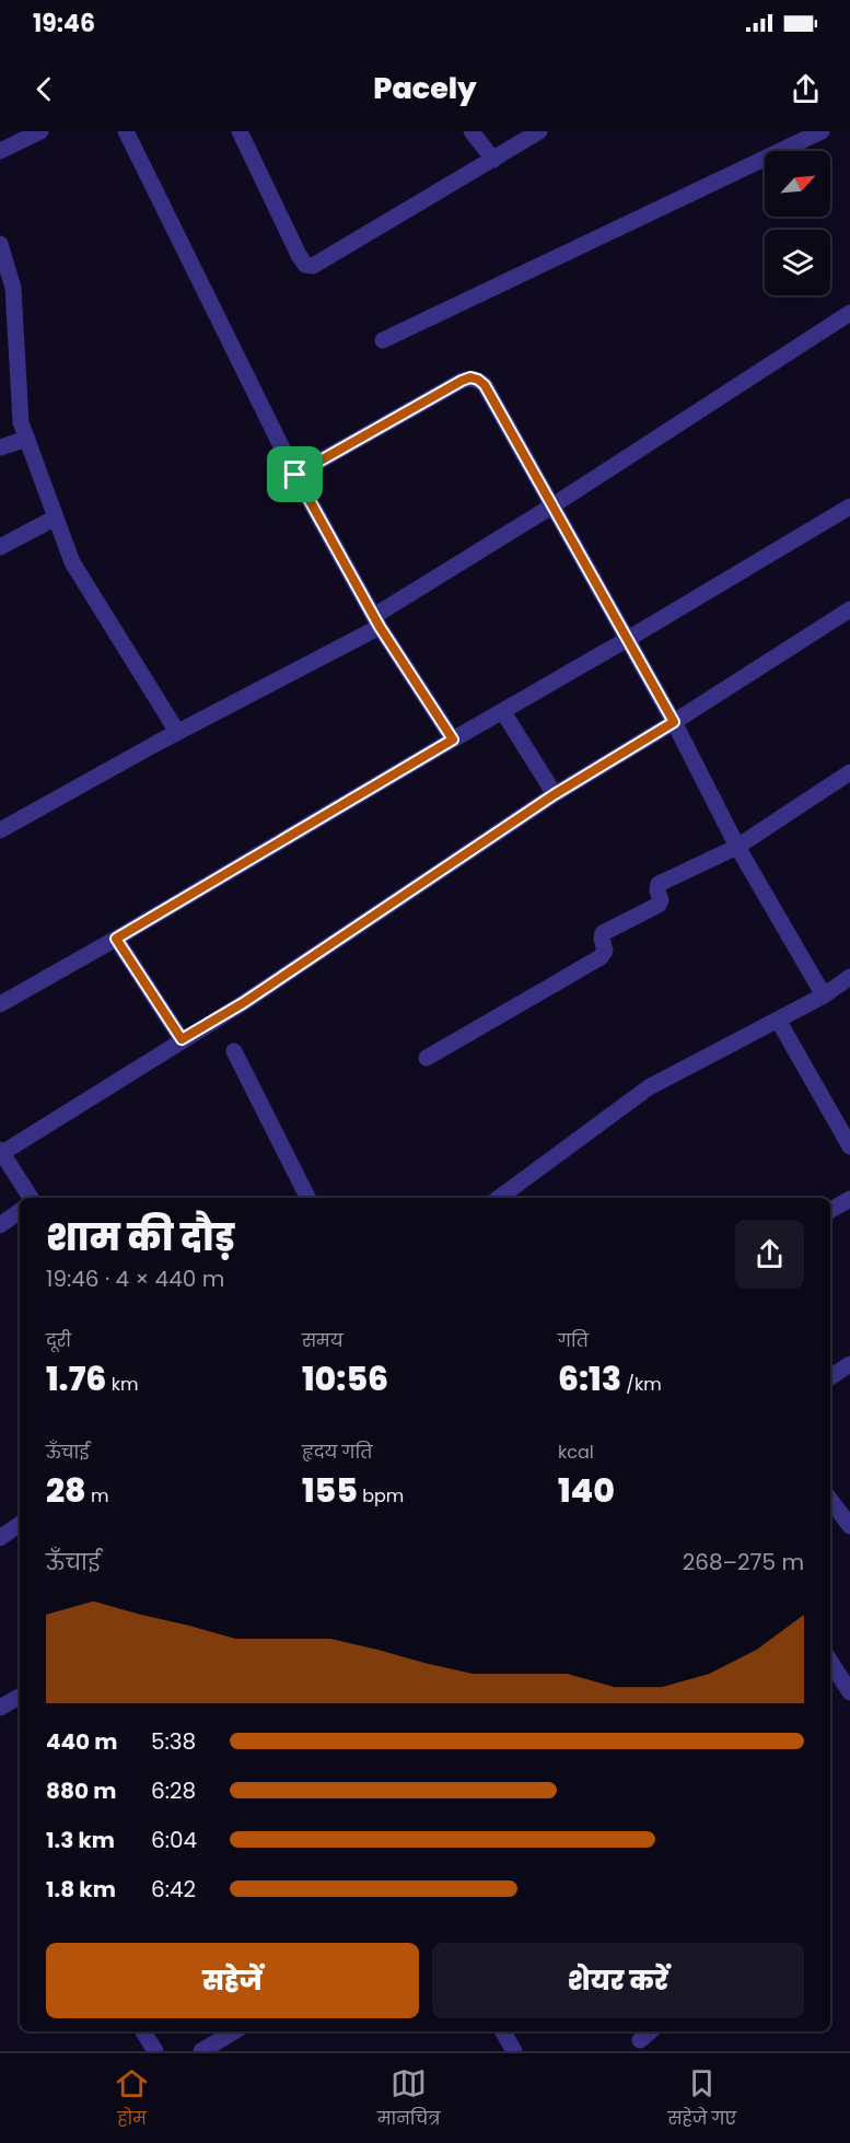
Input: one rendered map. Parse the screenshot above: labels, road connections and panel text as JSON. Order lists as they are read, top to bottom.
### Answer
{
  "north": "top right",
  "page": {
    "status": "19:46",
    "header": "Pacely",
    "heading": ["शाम की दौड़", "19:46 · 4 × 440 m"],
    "stats": [
      ["दूरी", "1.76 km"],
      ["समय", "10:56"],
      ["गति", "6:13 /km"],
      ["ऊँचाई", "28 m"],
      ["हृदय गति", "155 bpm"],
      ["kcal", "140"]
    ],
    "chart": ["ऊँचाई", "268–275 m"],
    "list": [
      {
        "name": "440 m",
        "note": "5:38"
      },
      {
        "name": "880 m",
        "note": "6:28"
      },
      {
        "name": "1.3 km",
        "note": "6:04"
      },
      {
        "name": "1.8 km",
        "note": "6:42"
      }
    ],
    "buttons": ["सहेजें", "शेयर करें"],
    "tabs": ["होम", "मानचित्र", "सहेजे गए"]
  }
}
